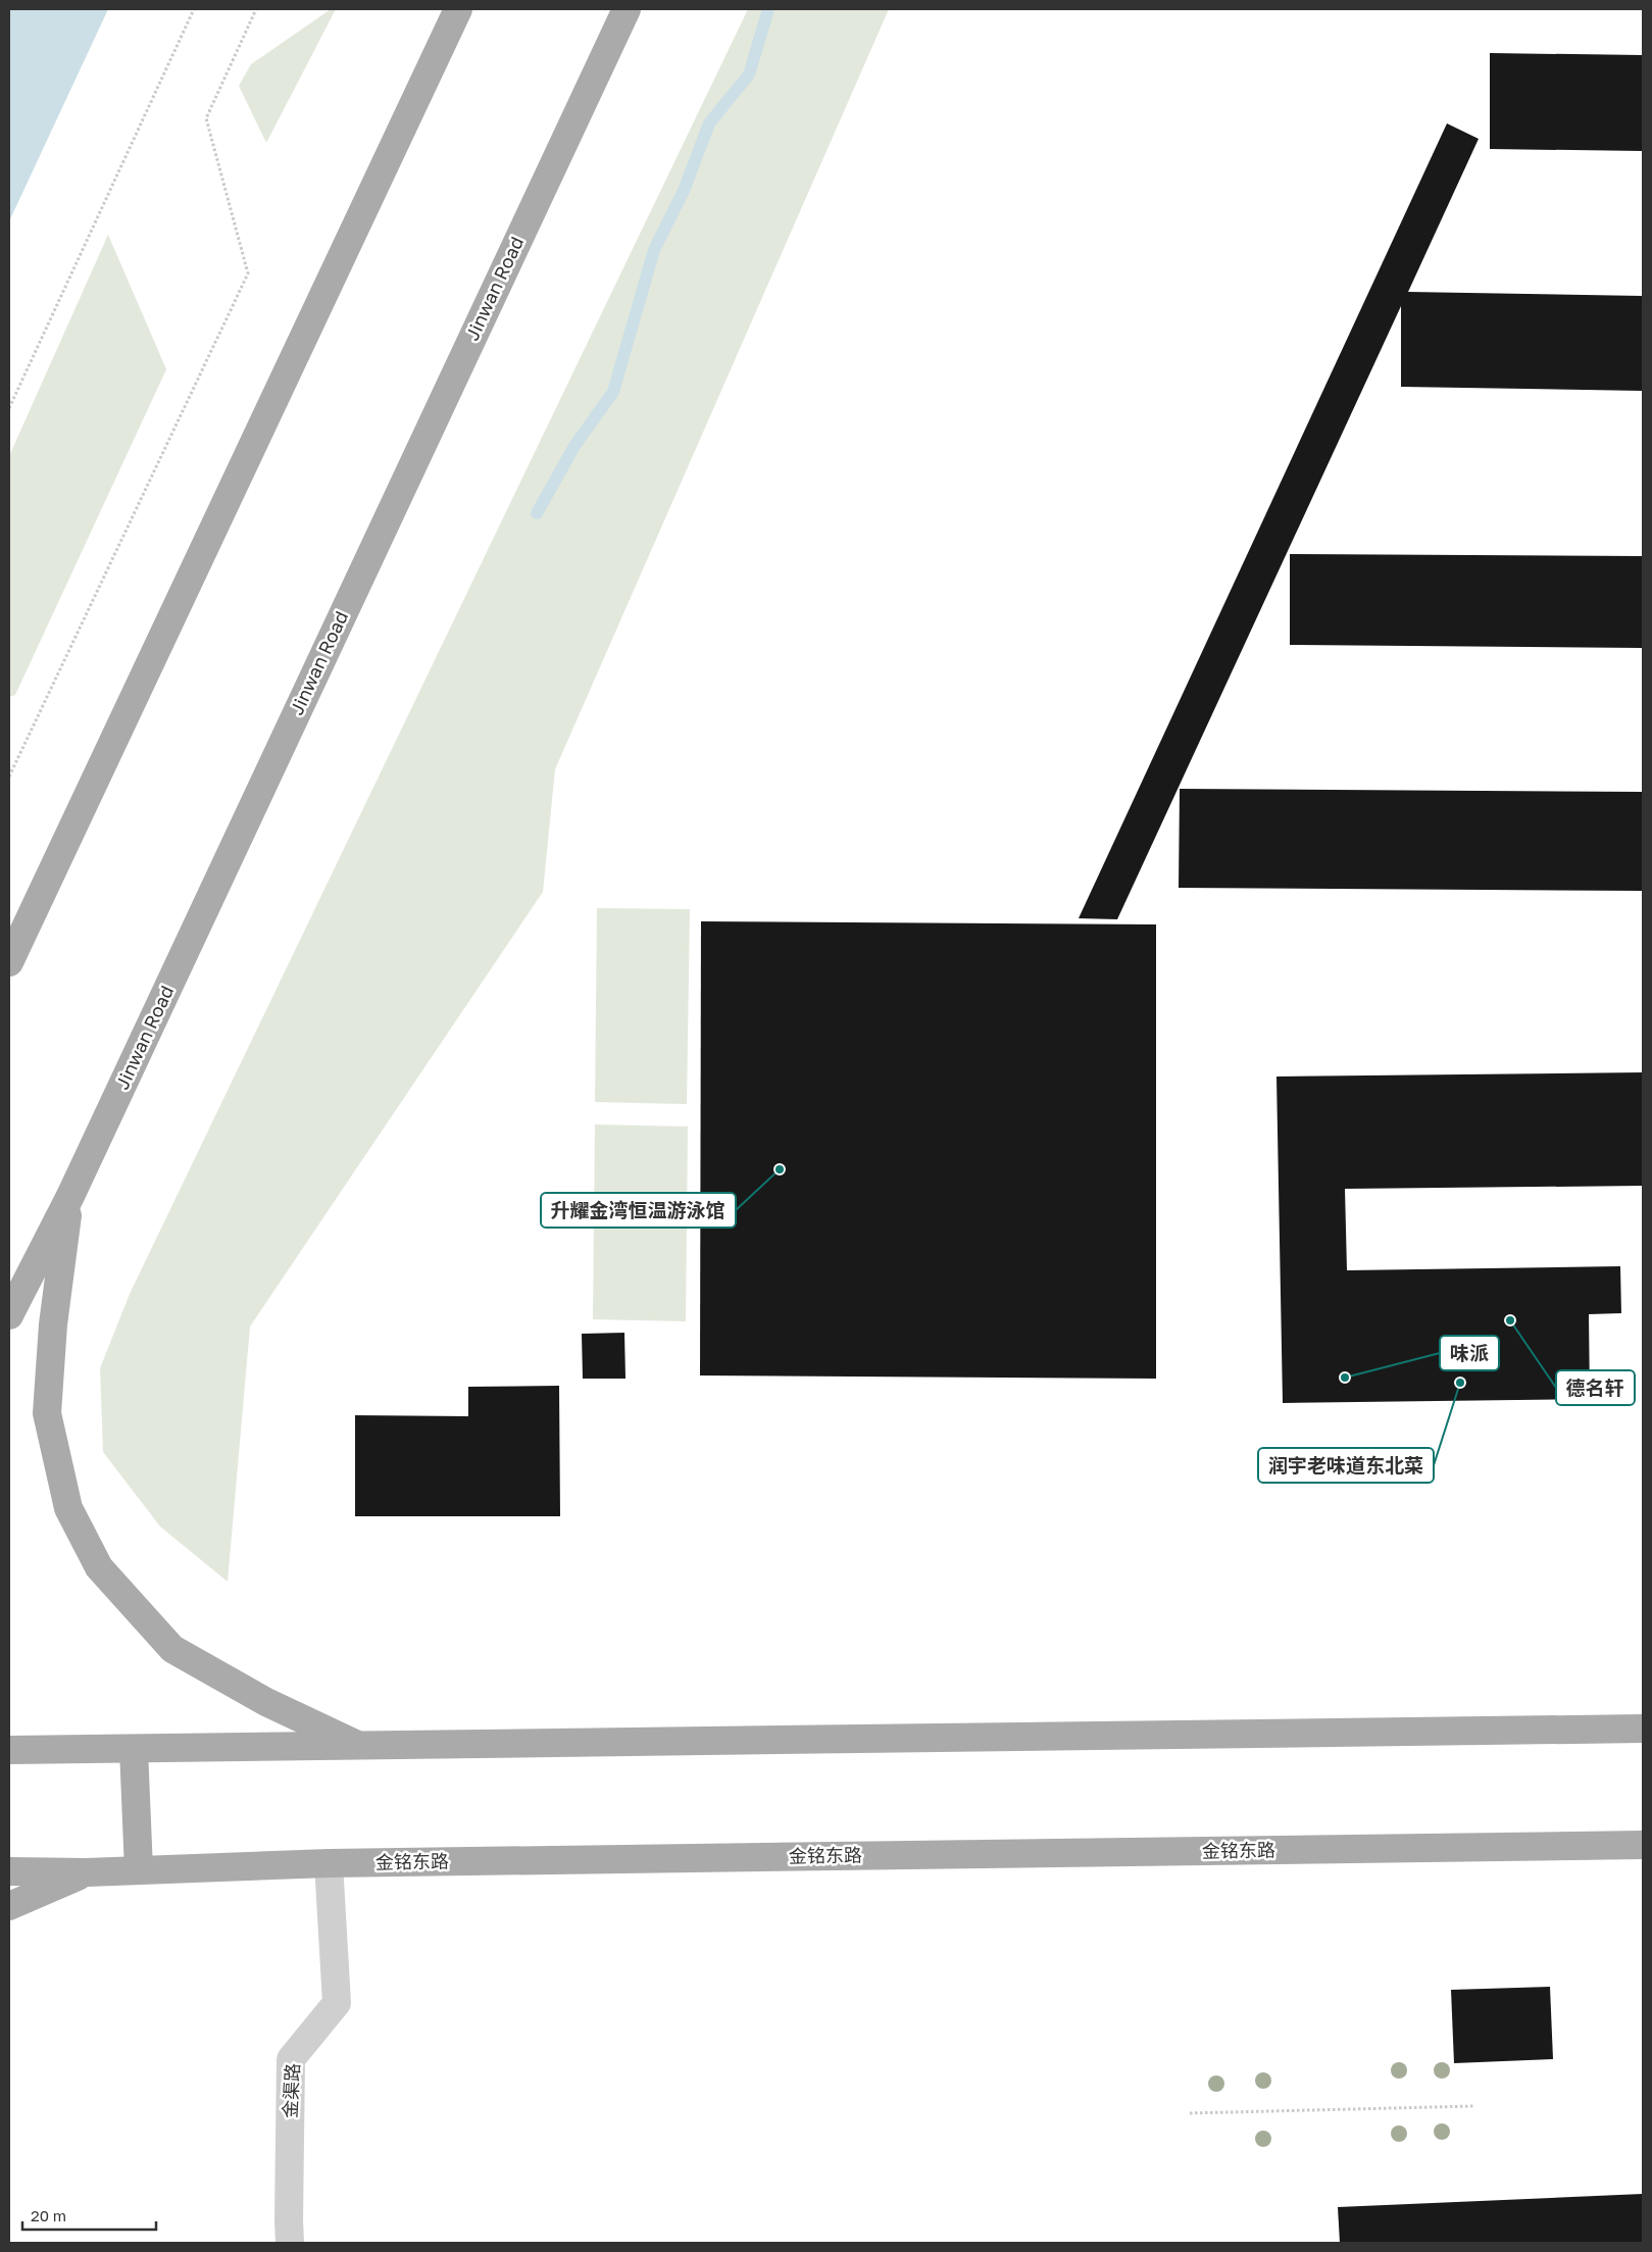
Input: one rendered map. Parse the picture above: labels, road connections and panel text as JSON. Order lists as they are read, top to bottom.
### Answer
{
  "streets": {
    "main road": ["Jinwan Road", "金铭东路"],
    "street": ["金渠路"]
  },
  "crossings": [
    ["金铭东路", "金渠路"]
  ],
  "places": [
    "升耀金湾恒温游泳馆",
    "德名轩",
    "味派",
    "润宇老味道东北菜"
  ],
  "scale_bar": "20 m"
}
